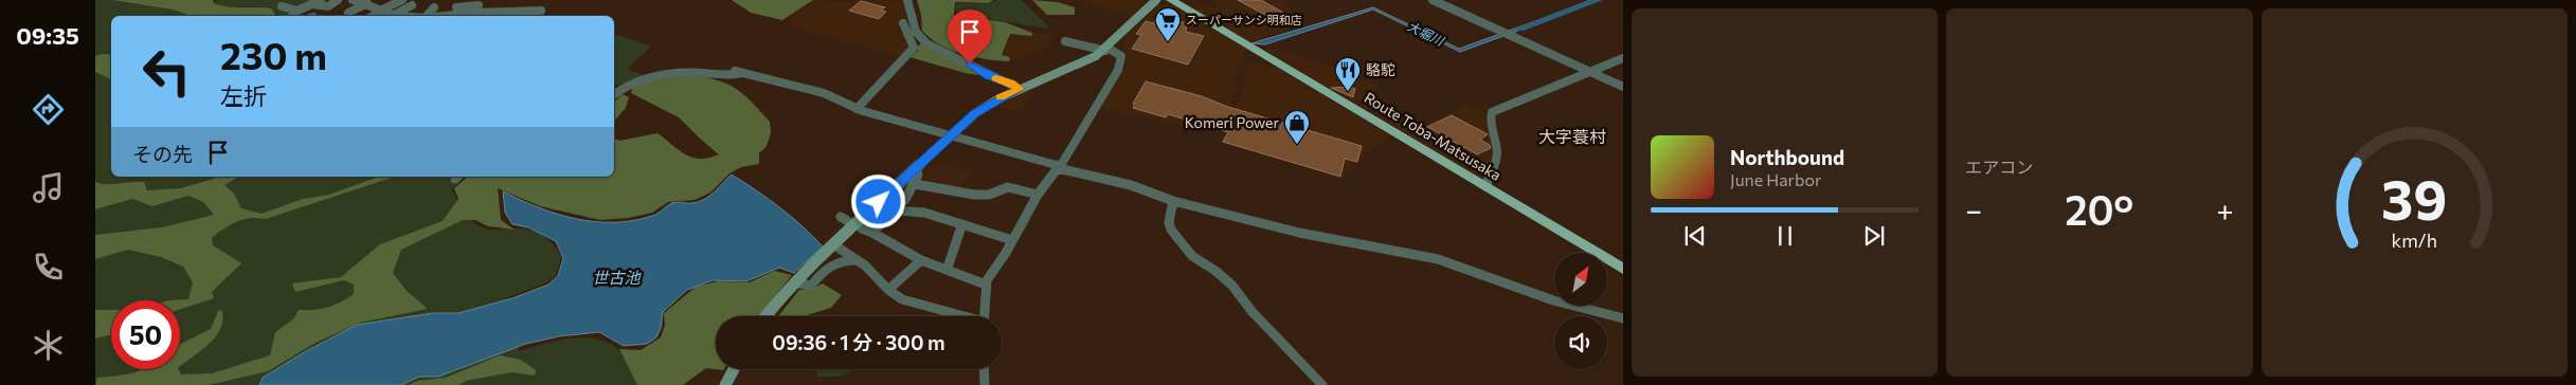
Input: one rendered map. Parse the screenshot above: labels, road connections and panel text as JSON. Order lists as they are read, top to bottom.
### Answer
{
  "streets": {
    "main road": ["Route Toba-Matsusaka"]
  },
  "districts": ["大字蓑村"],
  "water": ["大堀川", "世古池"],
  "places": {
    "supermarket": ["スーパーサンシ明和店"],
    "restaurant": ["駱駝"],
    "shop": ["Komeri Power"]
  },
  "north": "top right",
  "page": {
    "tabs": "09:35",
    "tile": "エアコン",
    "turn": ["230 m", "左折"],
    "then": "その先",
    "song": ["Northbound", "June Harbor"],
    "heat": ["−", "20°", "+"],
    "limit": "50",
    "trip": "09:36 · 1 分 · 300 m",
    "gauge": ["39", "km/h"]
  }
}
